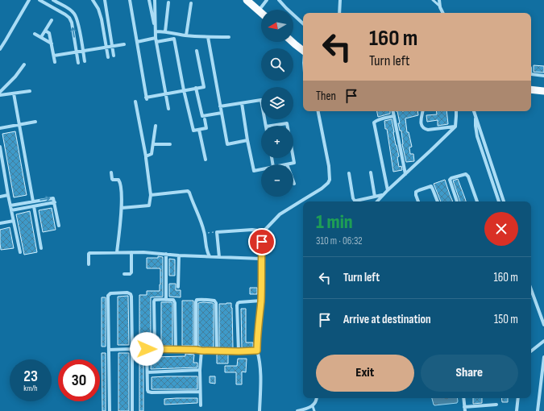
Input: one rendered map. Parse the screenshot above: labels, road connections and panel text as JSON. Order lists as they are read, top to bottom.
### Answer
{
  "north": "left",
  "page": {
    "map_buttons": ["+", "−"],
    "turn": ["160 m", "Turn left"],
    "then": "Then",
    "heading": ["1 min", "310 m · 06:32"],
    "list": [
      {
        "name": "Turn left",
        "value": "160 m"
      },
      {
        "name": "Arrive at destination",
        "value": "150 m"
      }
    ],
    "buttons": ["Exit", "Share"],
    "speed": "23 km/h",
    "limit": "30"
  }
}
